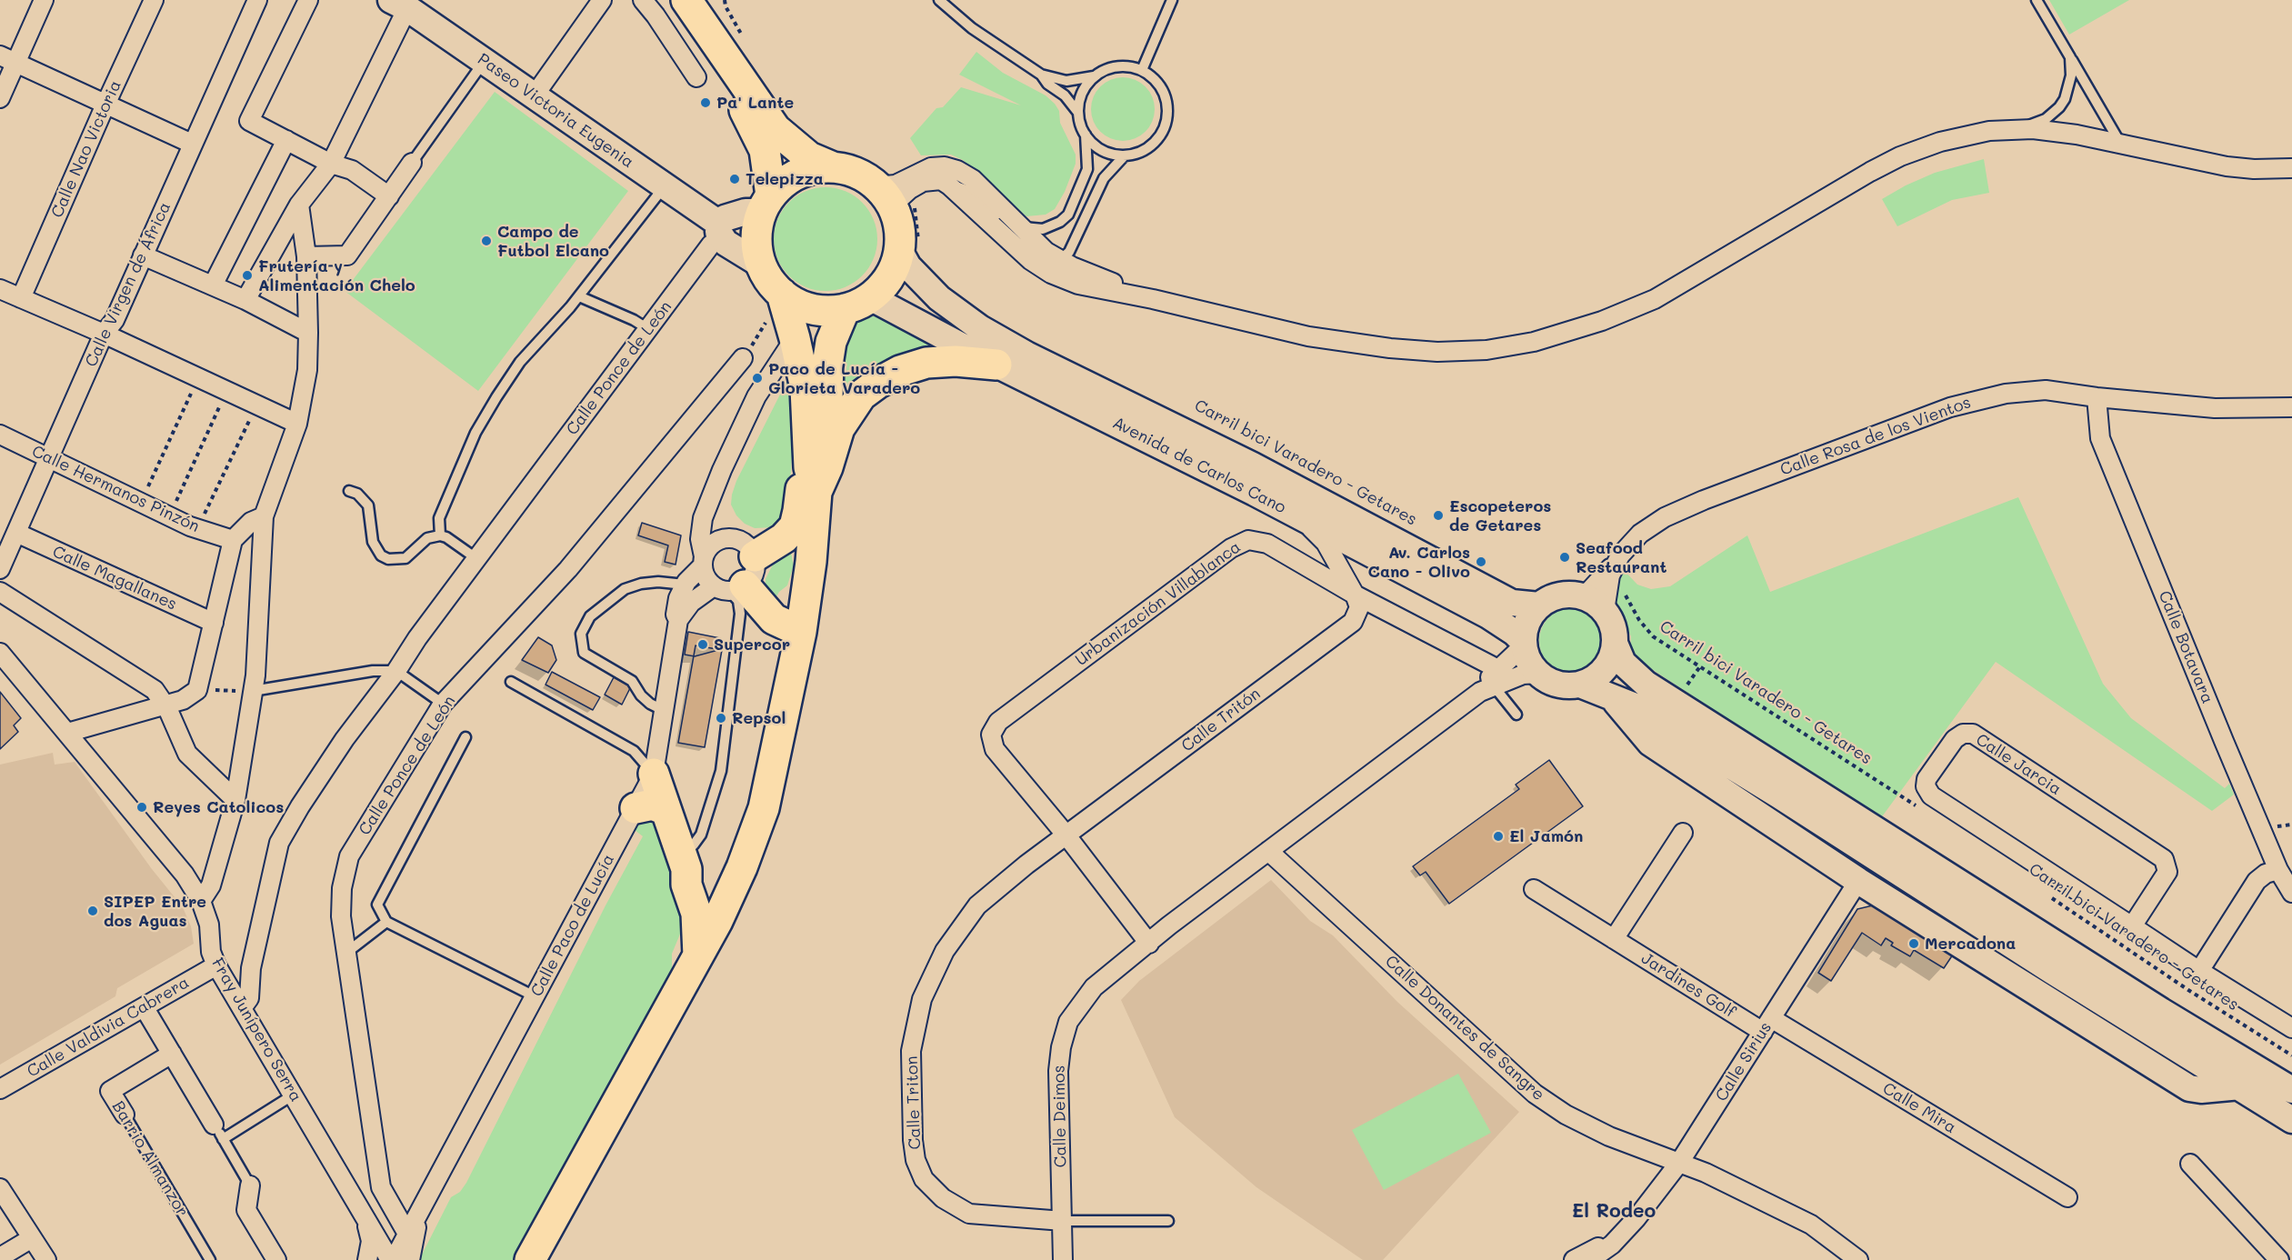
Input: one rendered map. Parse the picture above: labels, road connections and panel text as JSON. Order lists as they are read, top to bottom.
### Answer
{
  "streets": {
    "street": [
      "Paseo Victoria Eugenia",
      "Calle Nao Victoria",
      "Calle Virgen de África",
      "Calle Ponce de León",
      "Calle Rosa de los Vientos",
      "Avenida de Carlos Cano",
      "Calle Hermanos Pinzón",
      "Calle Magallanes",
      "Urbanización Villablanca",
      "Calle Botavara",
      "Calle Tritón",
      "Calle Jarcia",
      "Calle Paco de Lucía",
      "Jardines Golf",
      "Calle Valdivia Cabrera",
      "Calle Donantes de Sangre",
      "Fray Junípero Serra",
      "Calle Sirius",
      "Calle Triton",
      "Calle Mira",
      "Calle Deimos",
      "Barrio Almanzor"
    ],
    "path": ["Carril bici Varadero - Getares"]
  },
  "crossings": [
    ["Paseo Victoria Eugenia", "Calle Ponce de León"],
    ["Paseo Victoria Eugenia", "Avenida de Carlos Cano"],
    ["Calle Virgen de África", "Calle Hermanos Pinzón"],
    ["Calle Virgen de África", "Calle Magallanes"],
    ["Calle Ponce de León", "Calle Paco de Lucía"],
    ["Calle Ponce de León", "Fray Junípero Serra"],
    ["Calle Rosa de los Vientos", "Carril bici Varadero - Getares"],
    ["Calle Rosa de los Vientos", "Avenida de Carlos Cano"],
    ["Calle Rosa de los Vientos", "Calle Botavara"],
    ["Calle Rosa de los Vientos", "Calle Deimos"],
    ["Carril bici Varadero - Getares", "Avenida de Carlos Cano"],
    ["Carril bici Varadero - Getares", "Calle Deimos"],
    ["Avenida de Carlos Cano", "Calle Deimos"],
    ["Urbanización Villablanca", "Calle Tritón"],
    ["Urbanización Villablanca", "Calle Triton"],
    ["Urbanización Villablanca", "Calle Deimos"],
    ["Calle Tritón", "Calle Triton"],
    ["Calle Paco de Lucía", "Fray Junípero Serra"],
    ["Jardines Golf", "Calle Sirius"],
    ["Jardines Golf", "Calle Mira"],
    ["Calle Valdivia Cabrera", "Fray Junípero Serra"],
    ["Calle Donantes de Sangre", "Calle Sirius"],
    ["Calle Donantes de Sangre", "Calle Deimos"],
    ["Calle Sirius", "Calle Mira"],
    ["Calle Triton", "Calle Deimos"]
  ],
  "districts": ["El Rodeo"],
  "places": [
    "Pa' Lante",
    "Telepizza",
    "Campo de Futbol Elcano",
    "Frutería y Alimentación Chelo",
    "Paco de Lucía - Glorieta Varadero",
    "Escopeteros de Getares",
    "Seafood Restaurant",
    "Av. Carlos Cano - Olivo",
    "Supercor",
    "Repsol",
    "Reyes Catolicos",
    "El Jamón",
    "SIPEP Entre dos Aguas",
    "Mercadona"
  ]
}
